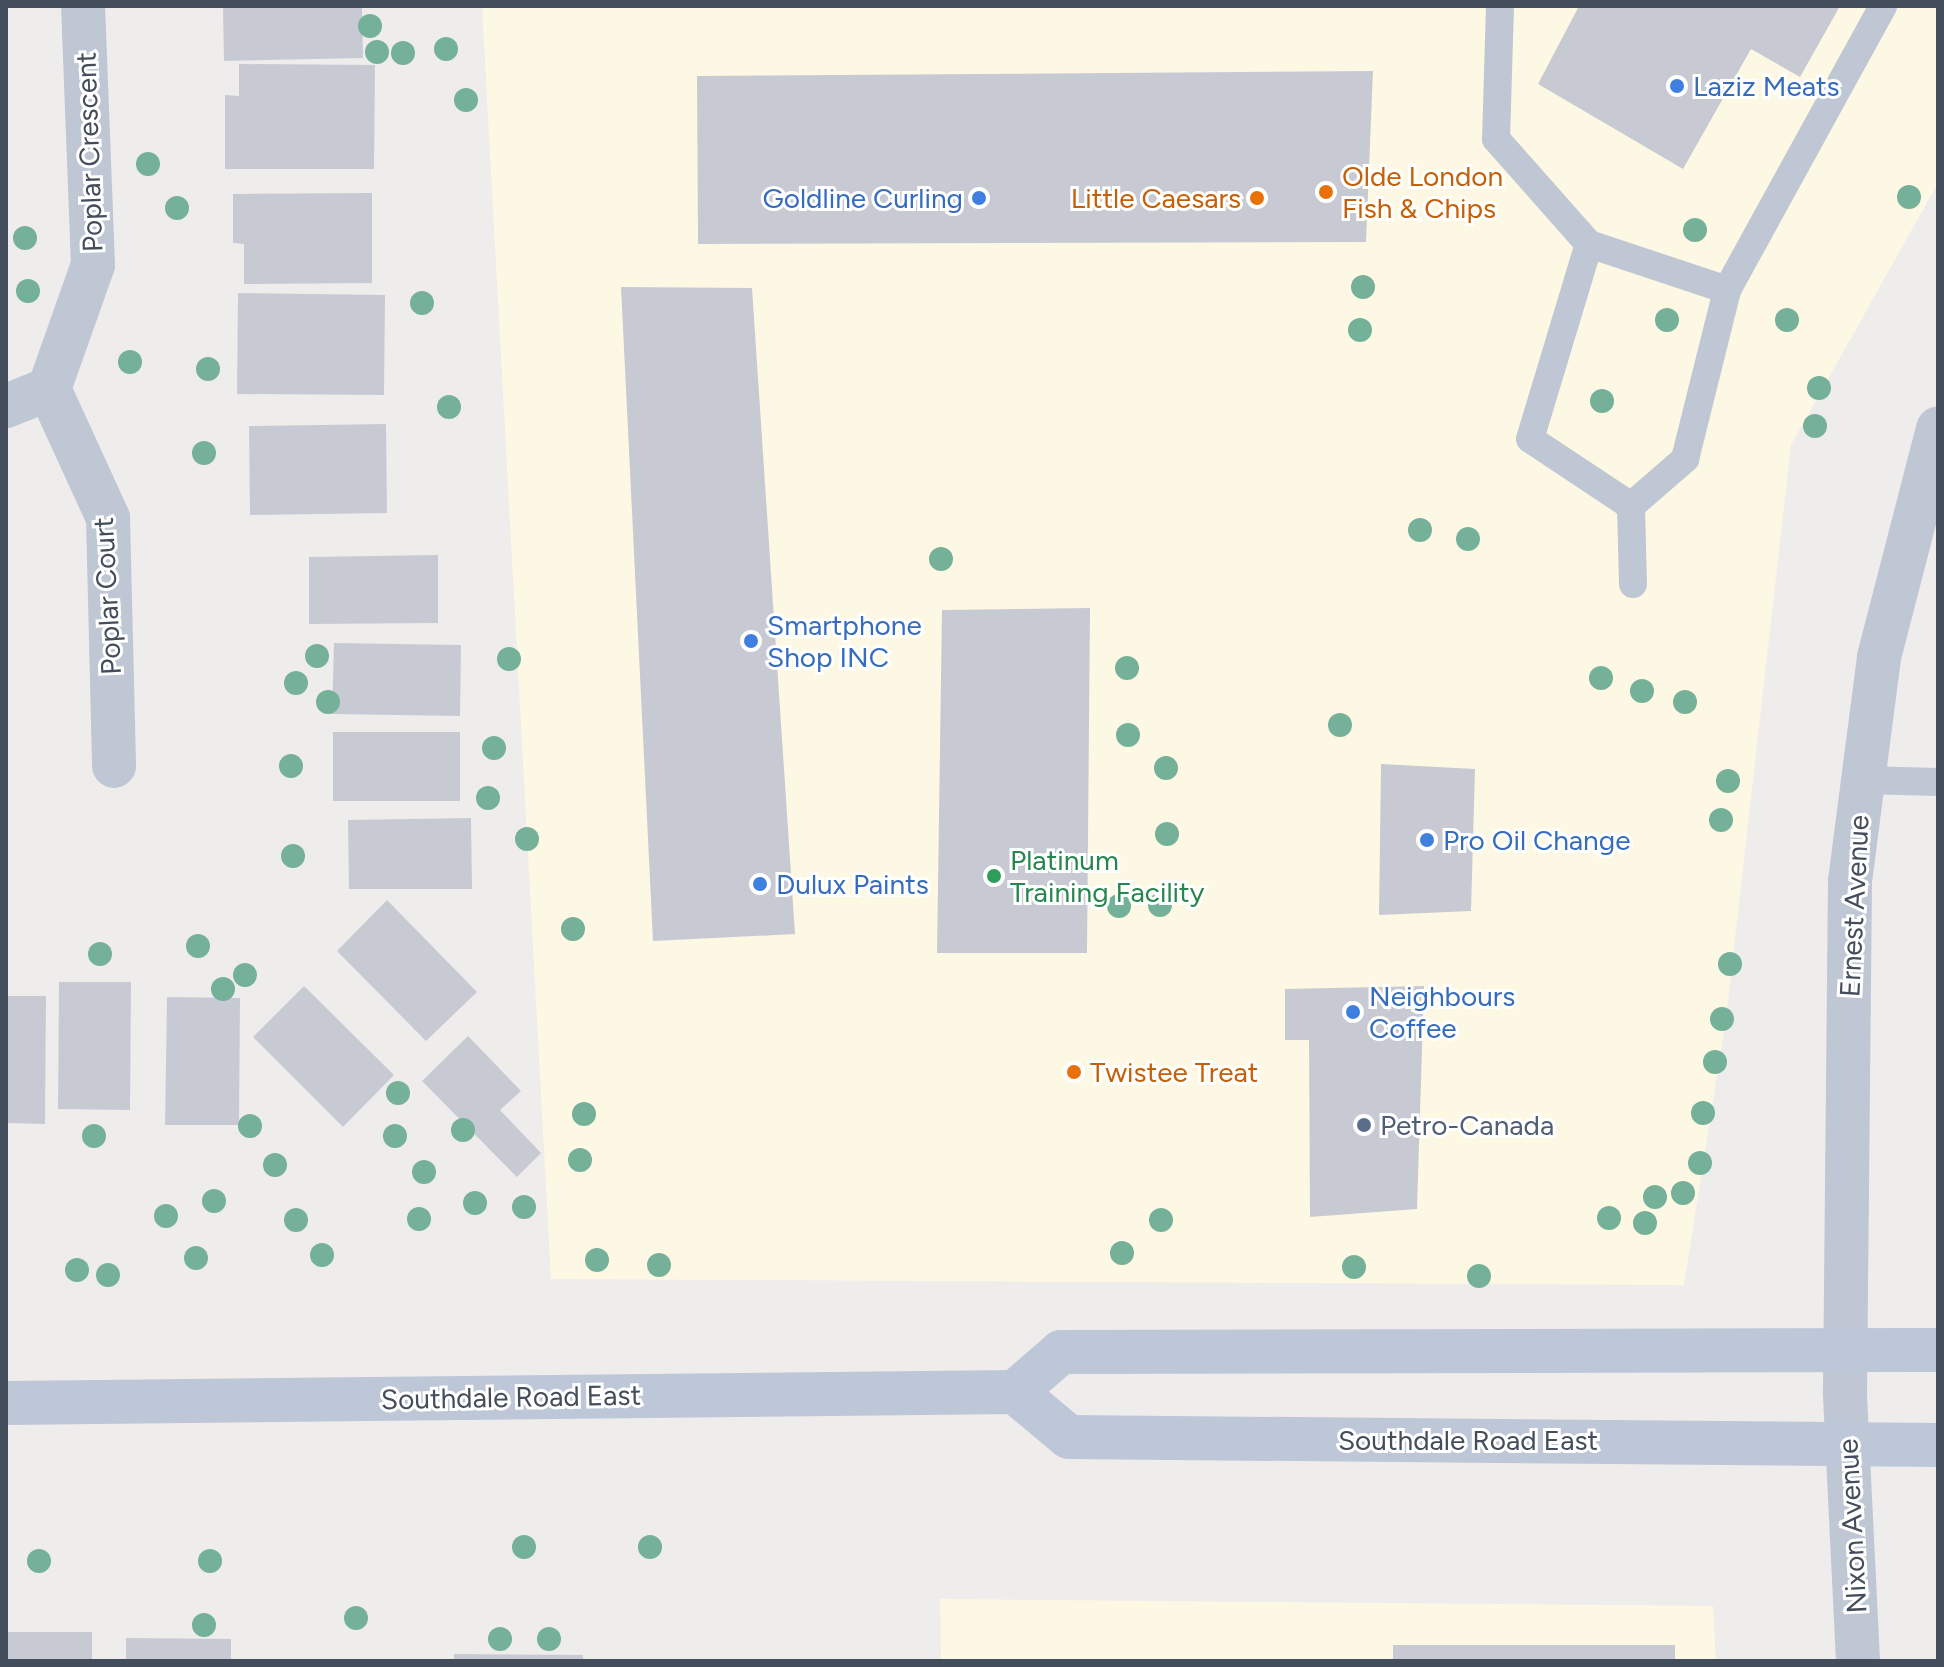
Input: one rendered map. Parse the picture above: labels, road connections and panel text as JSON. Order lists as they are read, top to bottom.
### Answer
{
  "streets": {
    "main road": ["Southdale Road East"],
    "street": [
      "Poplar Crescent",
      "Poplar Court",
      "Ernest Avenue",
      "Nixon Avenue"
    ]
  },
  "crossings": [
    ["Poplar Crescent", "Poplar Court"],
    ["Ernest Avenue", "Nixon Avenue"],
    ["Southdale Road East", "Nixon Avenue"]
  ],
  "places": [
    "Laziz Meats",
    "Olde London Fish & Chips",
    "Goldline Curling",
    "Little Caesars",
    "Smartphone Shop INC",
    "Pro Oil Change",
    "Platinum Training Facility",
    "Dulux Paints",
    "Neighbours Coffee",
    "Twistee Treat",
    "Petro-Canada"
  ]
}
